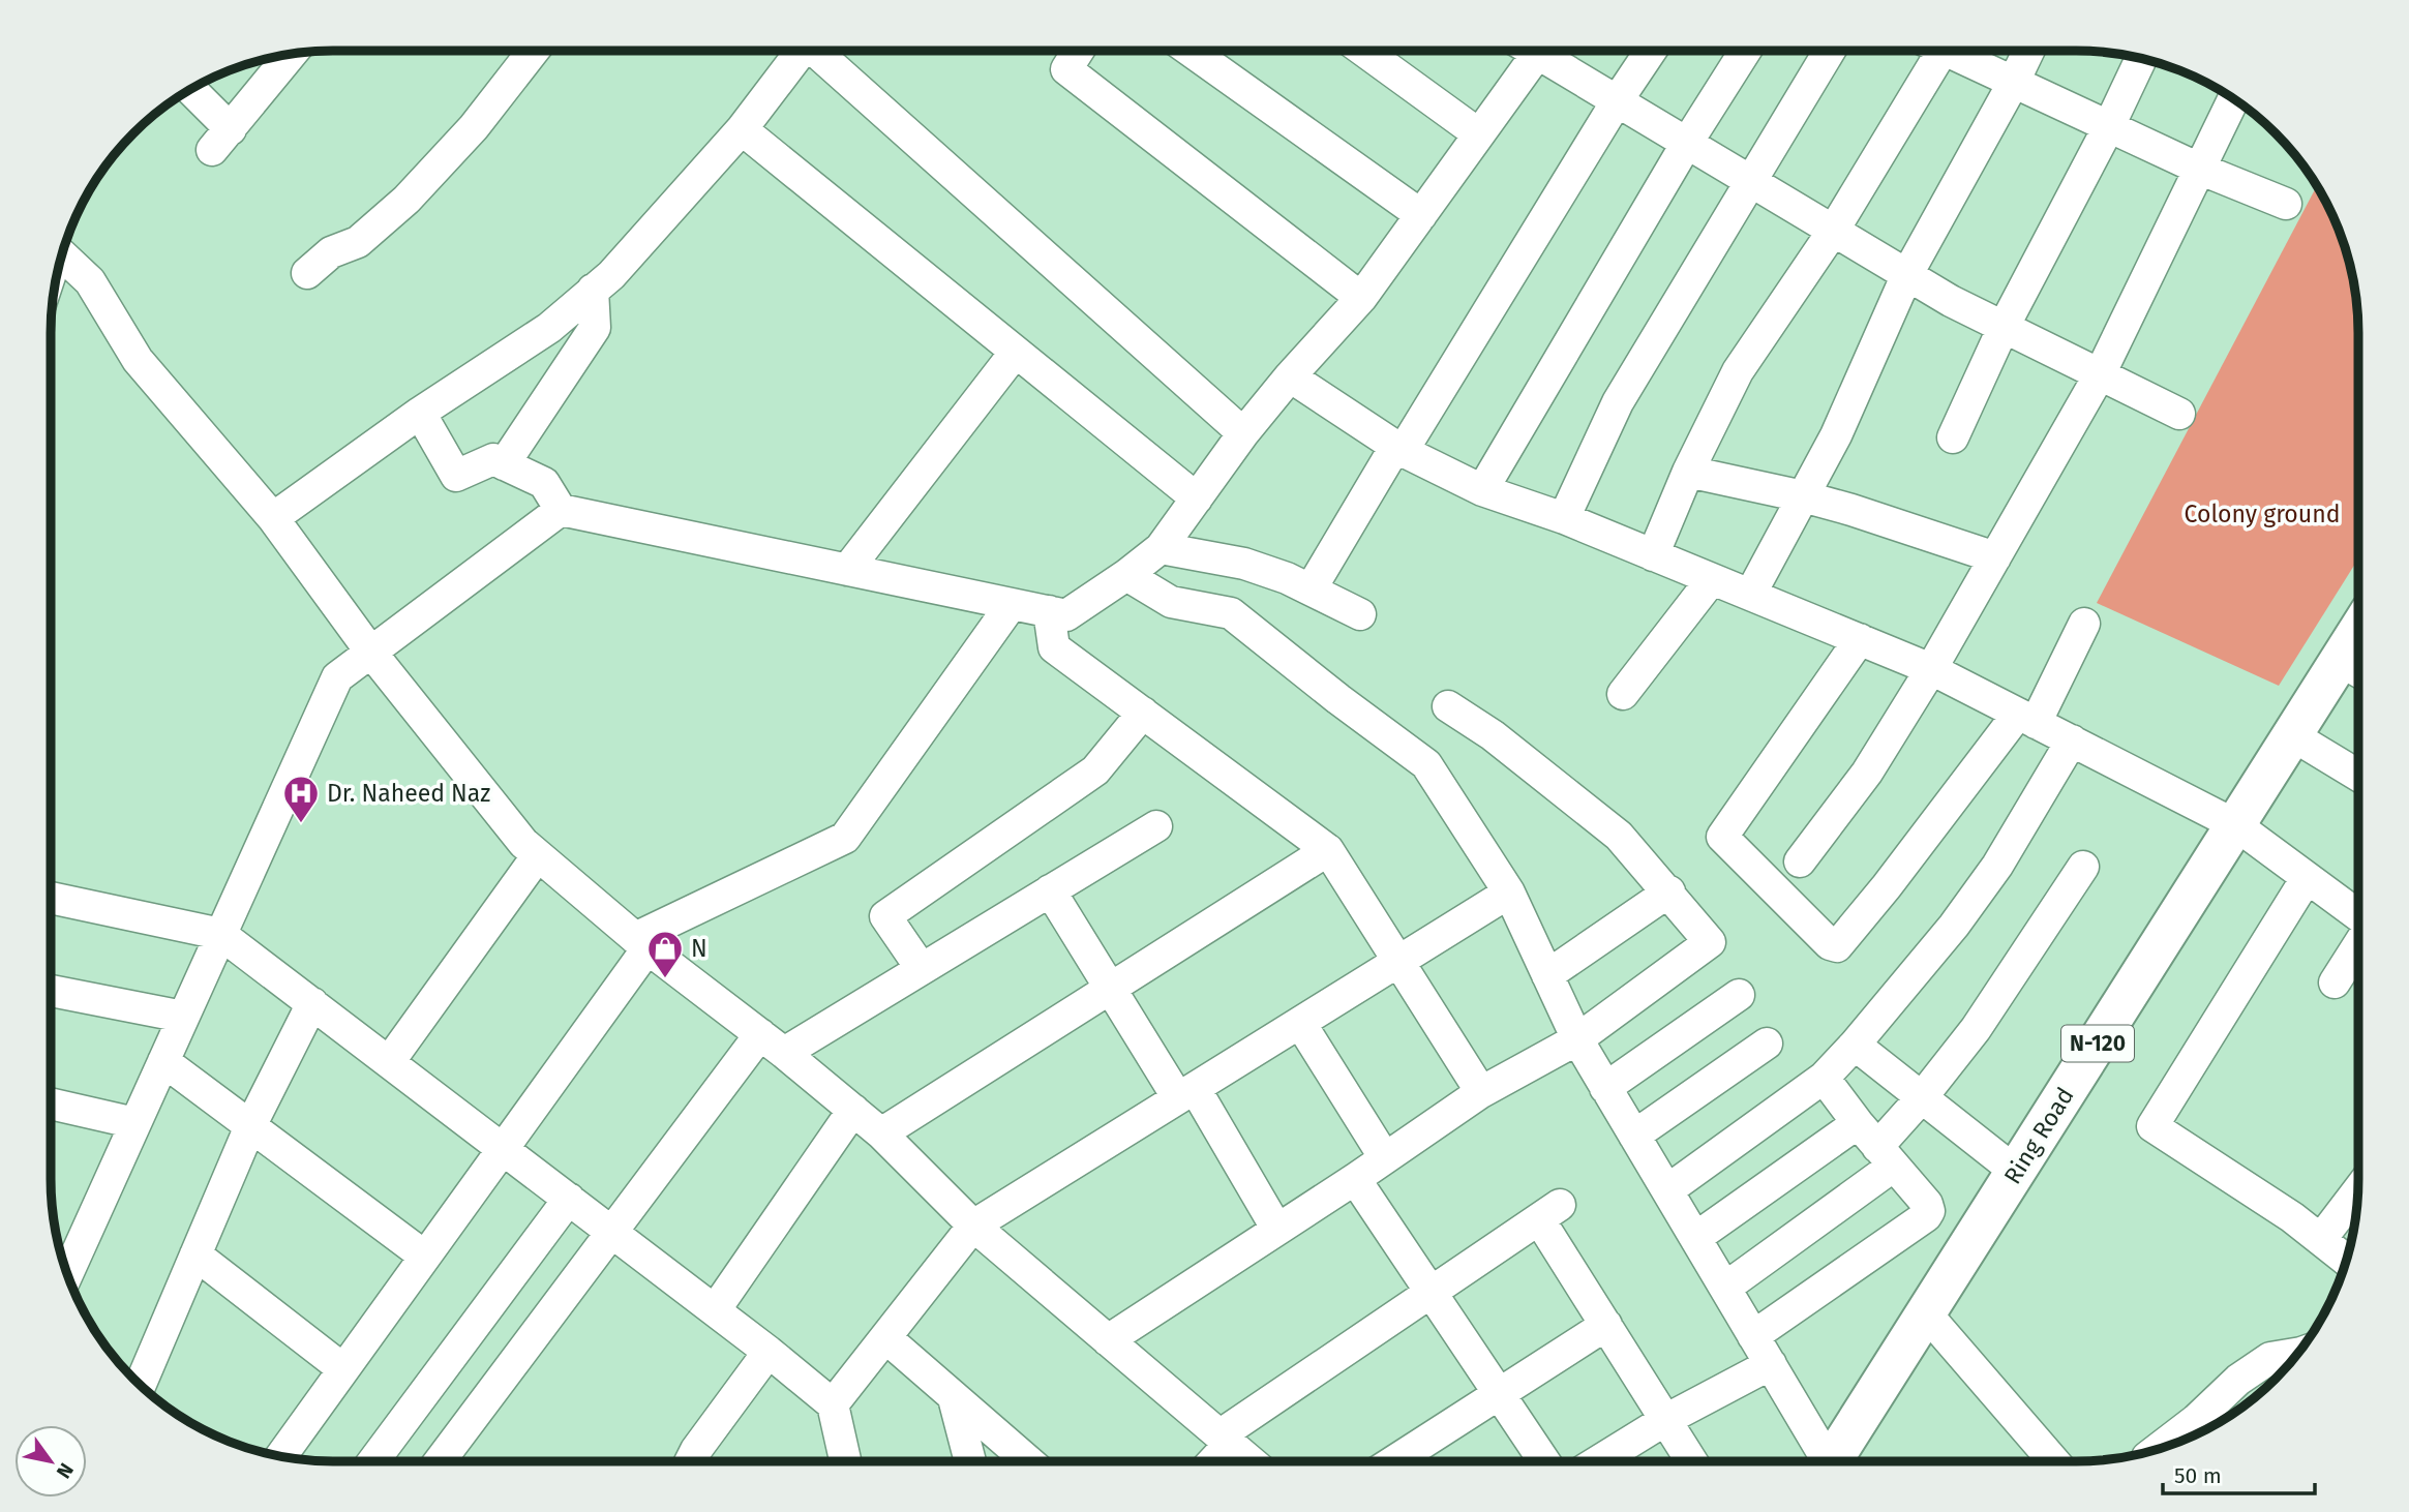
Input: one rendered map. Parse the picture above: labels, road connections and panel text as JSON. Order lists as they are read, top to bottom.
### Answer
{
  "streets": {
    "highway": ["N-120", "Ring Road"]
  },
  "parks": ["Colony ground"],
  "places": {
    "hospital": ["Dr. Naheed Naz"],
    "shop": ["N"]
  },
  "scale_bar": "50 m",
  "north": "bottom right"
}
